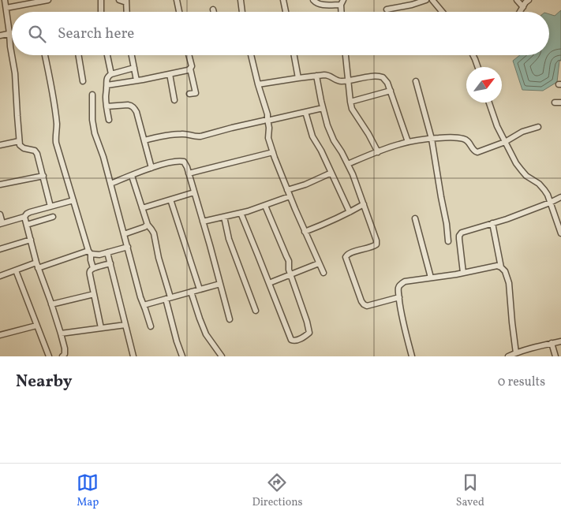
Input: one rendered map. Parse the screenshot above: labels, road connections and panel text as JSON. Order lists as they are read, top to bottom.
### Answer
{
  "north": "top right",
  "page": {
    "search": "Search here",
    "heading": ["Nearby", "0 results"],
    "nav": ["Map", "Directions", "Saved"]
  }
}
